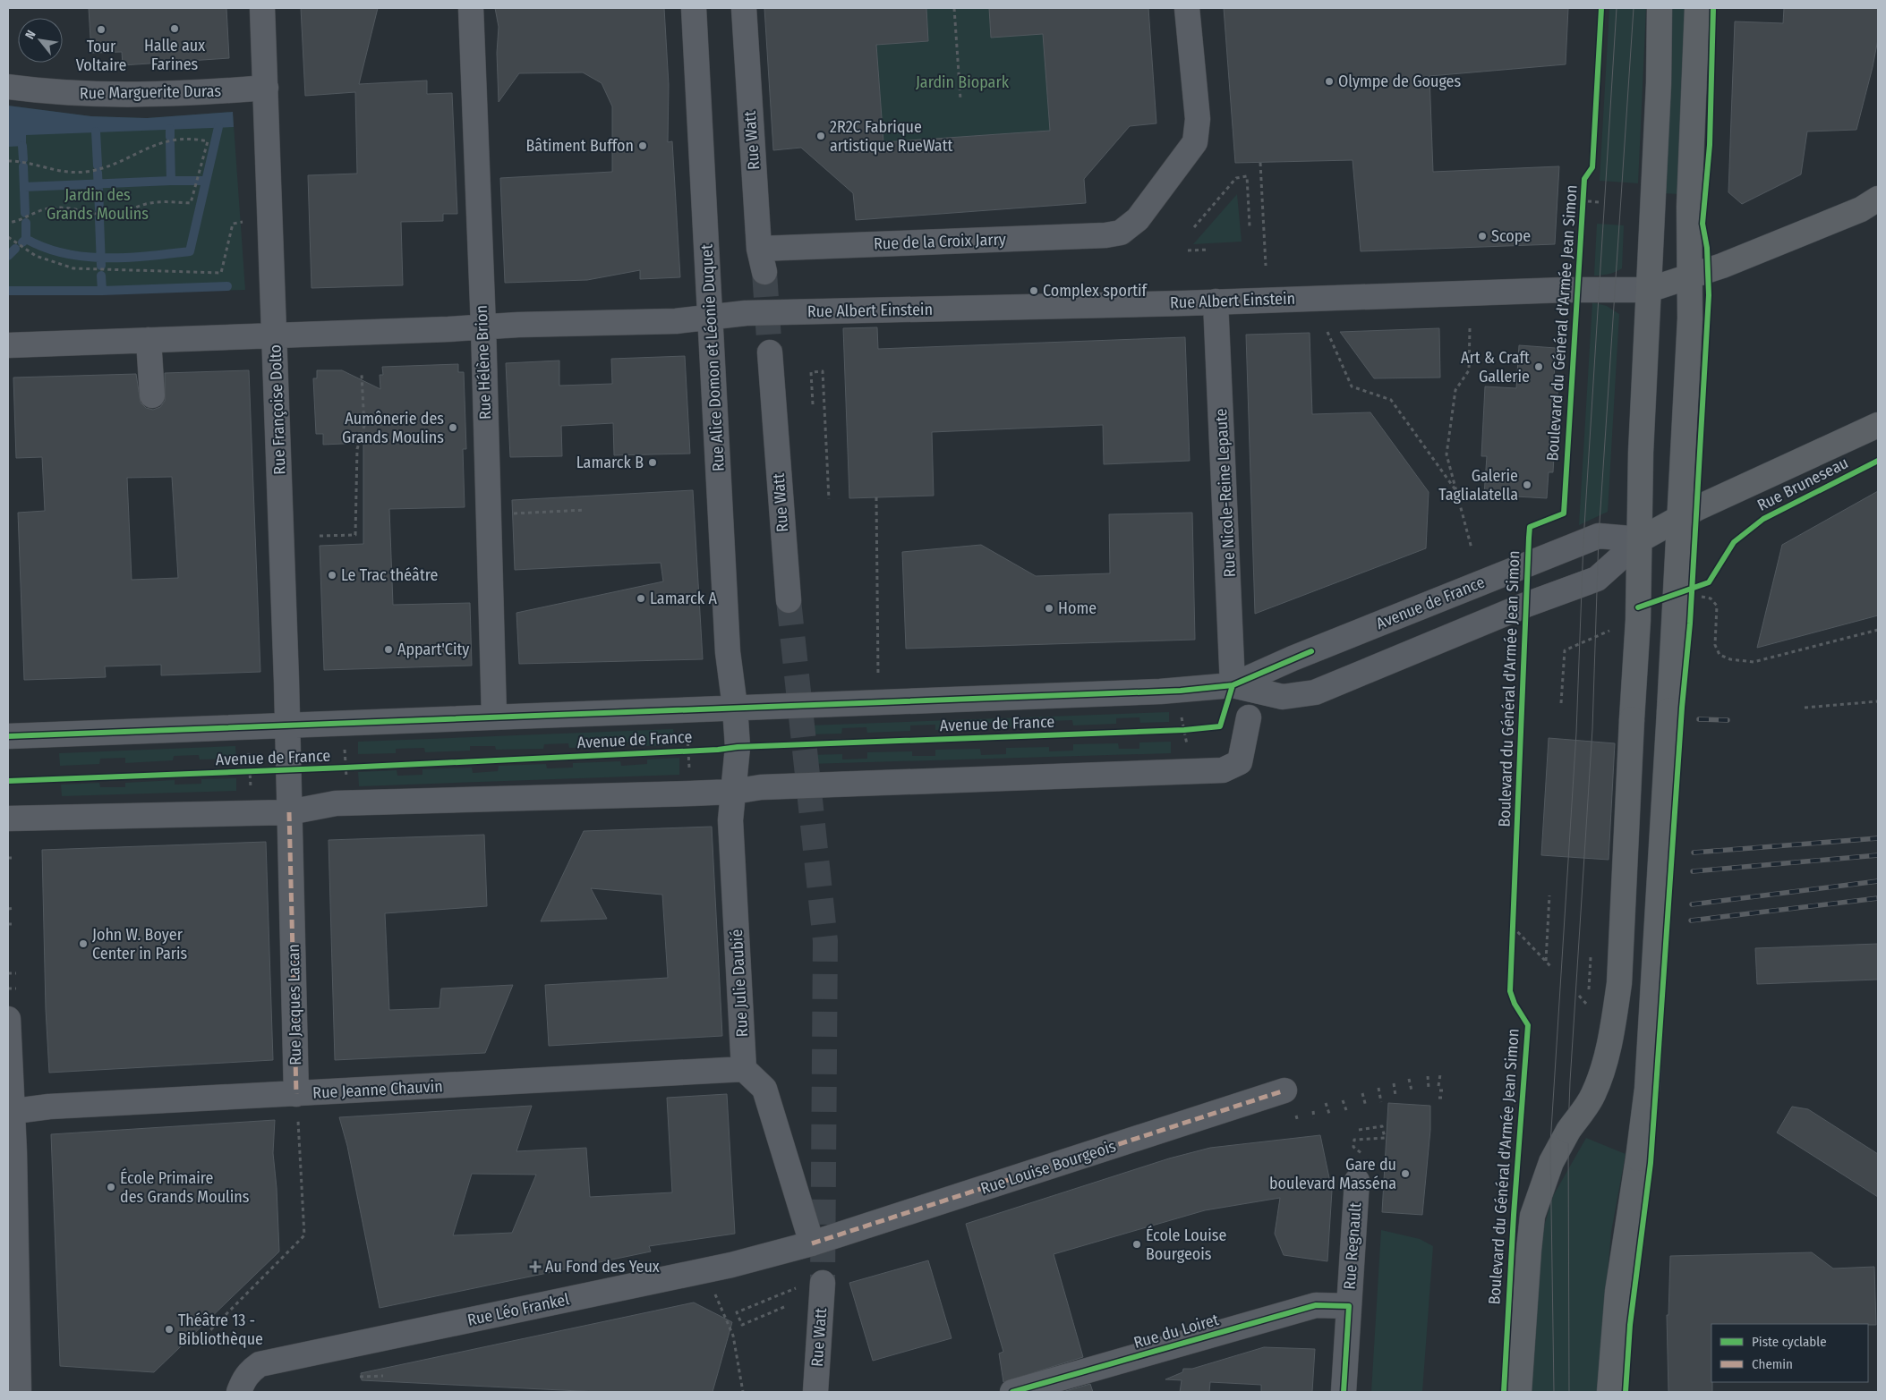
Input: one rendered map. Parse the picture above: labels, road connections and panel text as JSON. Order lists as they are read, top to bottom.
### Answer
{
  "streets": {
    "main road": ["Boulevard du Général d'Armée Jean Simon", "Rue Bruneseau"],
    "street": [
      "Rue Marguerite Duras",
      "Rue Watt",
      "Rue de la Croix Jarry",
      "Rue Albert Einstein",
      "Rue Alice Domon et Léonie Duquet",
      "Rue Hélène Brion",
      "Rue Françoise Dolto",
      "Rue Nicole-Reine Lepaute",
      "Avenue de France",
      "Rue Julie Daubié",
      "Rue Jacques Lacan",
      "Rue Jeanne Chauvin",
      "Rue Louise Bourgeois",
      "Rue Regnault",
      "Rue Léo Frankel",
      "Rue du Loiret"
    ]
  },
  "crossings": [
    ["Rue Marguerite Duras", "Rue Françoise Dolto"],
    ["Rue Watt", "Rue de la Croix Jarry"],
    ["Rue Albert Einstein", "Boulevard du Général d'Armée Jean Simon"],
    ["Rue Albert Einstein", "Rue Alice Domon et Léonie Duquet"],
    ["Rue Albert Einstein", "Rue Hélène Brion"],
    ["Rue Albert Einstein", "Rue Françoise Dolto"],
    ["Rue Albert Einstein", "Rue Nicole-Reine Lepaute"],
    ["Boulevard du Général d'Armée Jean Simon", "Rue Bruneseau"],
    ["Boulevard du Général d'Armée Jean Simon", "Avenue de France"],
    ["Rue Alice Domon et Léonie Duquet", "Avenue de France"],
    ["Rue Alice Domon et Léonie Duquet", "Rue Julie Daubié"],
    ["Rue Hélène Brion", "Avenue de France"],
    ["Rue Françoise Dolto", "Avenue de France"],
    ["Rue Françoise Dolto", "Rue Jacques Lacan"],
    ["Rue Bruneseau", "Avenue de France"],
    ["Rue Nicole-Reine Lepaute", "Avenue de France"],
    ["Avenue de France", "Rue Julie Daubié"],
    ["Rue Julie Daubié", "Rue Jeanne Chauvin"],
    ["Rue Jacques Lacan", "Rue Jeanne Chauvin"],
    ["Rue Louise Bourgeois", "Rue Léo Frankel"],
    ["Rue Regnault", "Rue du Loiret"]
  ],
  "parks": ["Jardin Biopark", "Jardin des Grands Moulins"],
  "places": {
    "other": [
      "Halle aux Farines",
      "Tour Voltaire",
      "Olympe de Gouges",
      "2R2C Fabrique artistique RueWatt",
      "Bâtiment Buffon",
      "Scope",
      "Complex sportif",
      "Art & Craft Gallerie",
      "Aumônerie des Grands Moulins",
      "Lamarck B",
      "Galerie Taglialatella",
      "Le Trac théâtre",
      "Lamarck A",
      "Home",
      "Appart'City",
      "John W. Boyer Center in Paris",
      "Gare du boulevard Masséna",
      "École Primaire des Grands Moulins",
      "École Louise Bourgeois",
      "Théâtre 13 - Bibliothèque"
    ],
    "health": ["Au Fond des Yeux"]
  },
  "legend": ["Piste cyclable", "Chemin"],
  "north": "top left"
}
